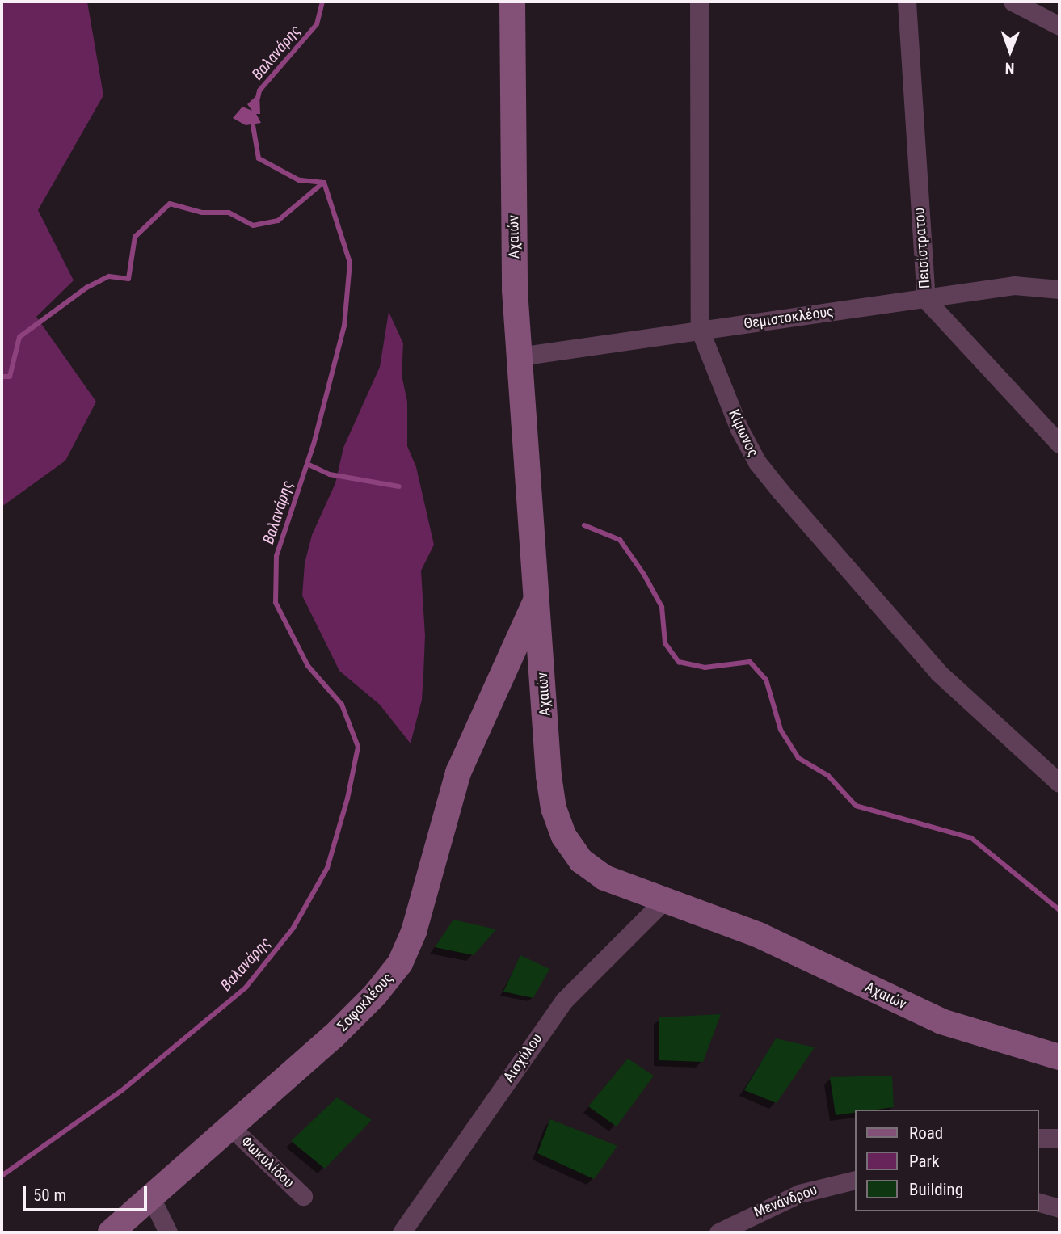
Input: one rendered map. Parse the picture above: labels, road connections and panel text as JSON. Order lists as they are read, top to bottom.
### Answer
{
  "streets": {
    "main road": ["Αχαιών", "Σοφοκλέους"],
    "street": [
      "Πεισίστρατου",
      "Θεμιστοκλέους",
      "Κίμωνος",
      "Αισχύλου",
      "Φωκυλίδου",
      "Μενάνδρου"
    ]
  },
  "crossings": [
    ["Αχαιών", "Θεμιστοκλέους"],
    ["Αχαιών", "Σοφοκλέους"],
    ["Αχαιών", "Αισχύλου"],
    ["Πεισίστρατου", "Θεμιστοκλέους"],
    ["Θεμιστοκλέους", "Κίμωνος"],
    ["Σοφοκλέους", "Φωκυλίδου"]
  ],
  "water": ["Βαλανάρης"],
  "legend": ["Road", "Park", "Building"],
  "scale_bar": "50 m",
  "north": "bottom"
}
